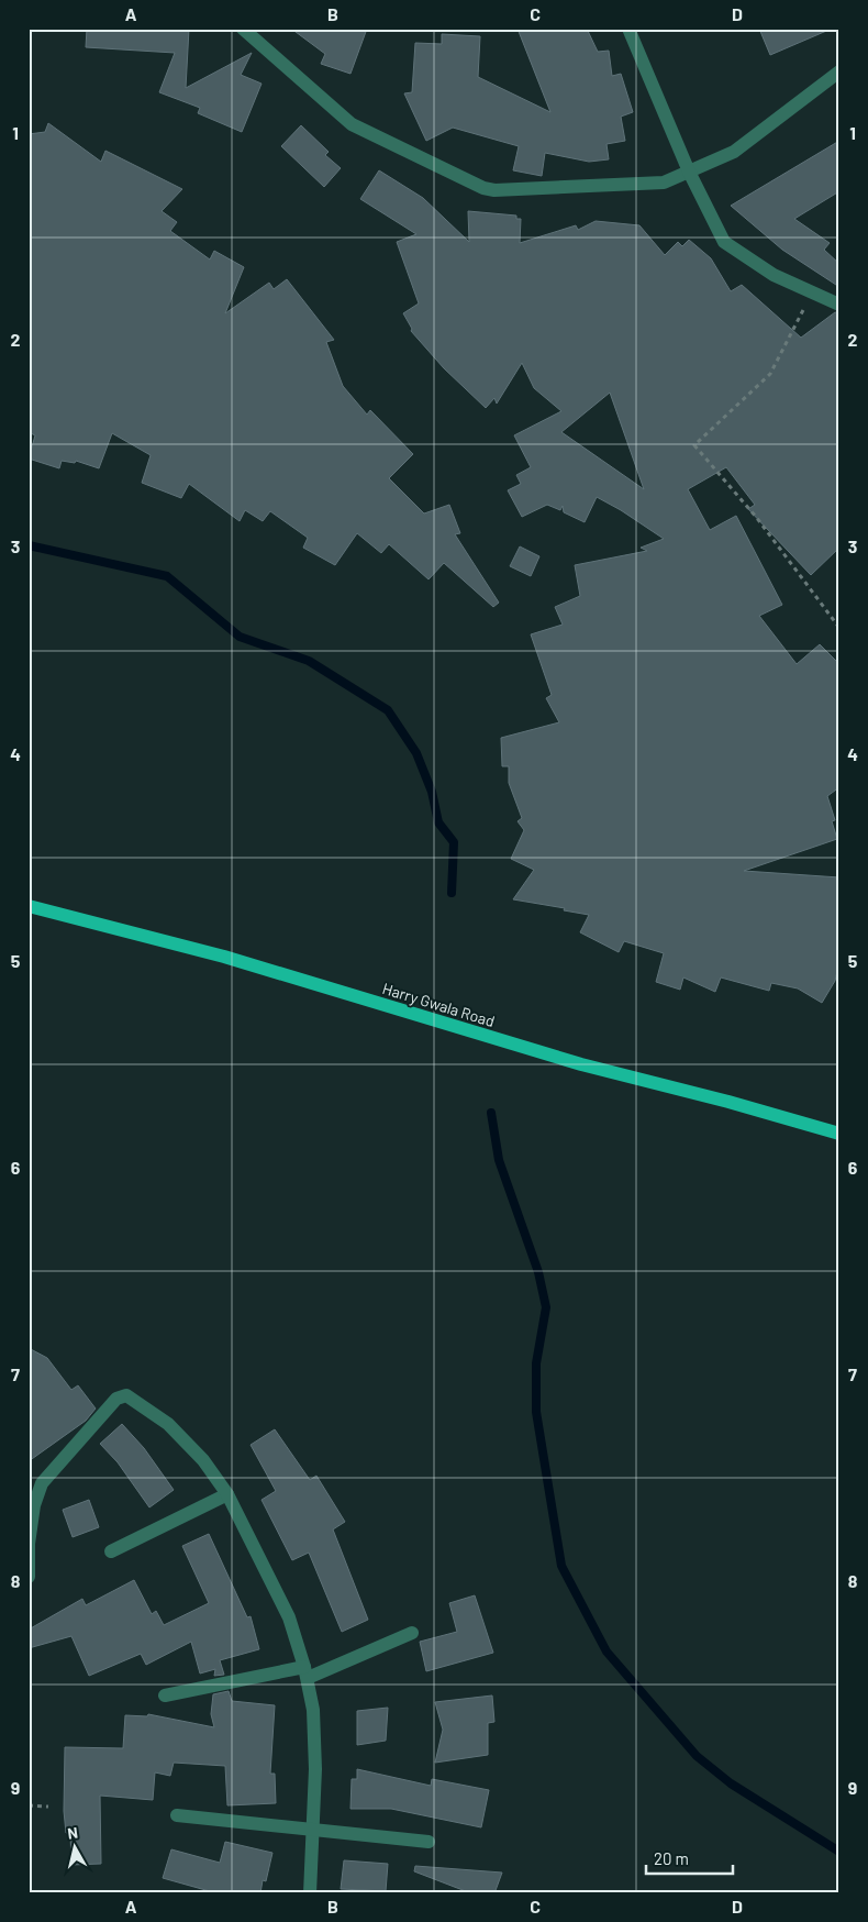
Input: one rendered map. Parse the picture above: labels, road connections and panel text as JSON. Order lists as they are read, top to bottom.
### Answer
{
  "streets": {
    "main road": ["Harry Gwala Road"]
  },
  "scale_bar": "20 m",
  "north": "top",
  "grid": {
    "columns": [
      "A",
      "B",
      "C",
      "D"
    ],
    "rows": [
      "1",
      "2",
      "3",
      "4",
      "5",
      "6",
      "7",
      "8",
      "9"
    ]
  }
}
